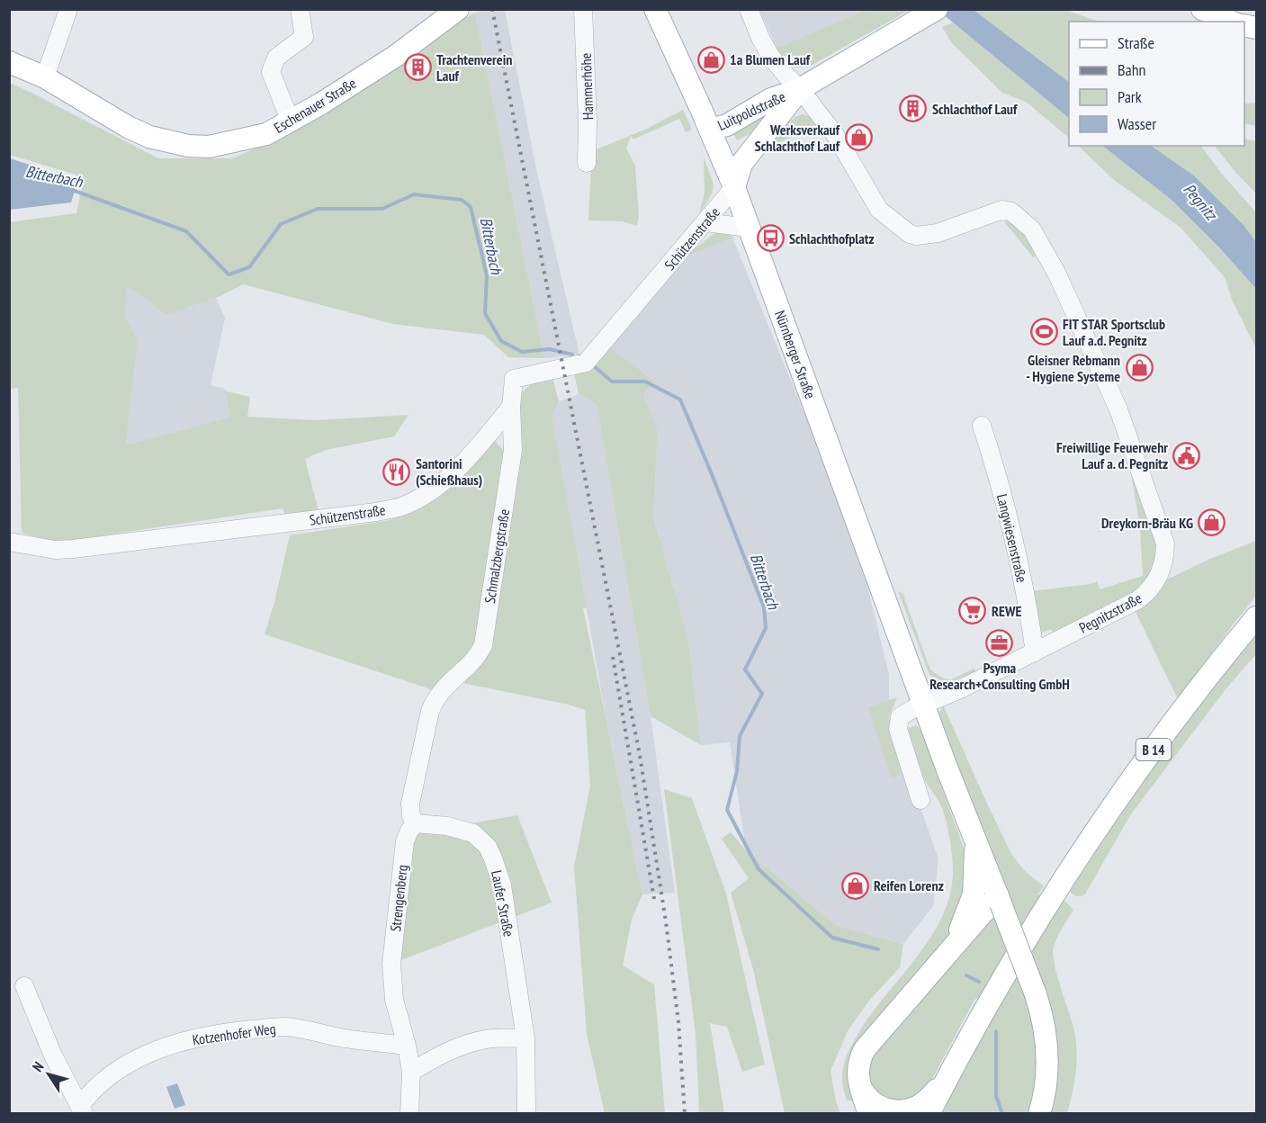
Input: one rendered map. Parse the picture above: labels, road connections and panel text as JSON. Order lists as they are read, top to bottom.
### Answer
{
  "streets": {
    "main road": [
      "Eschenauer Straße",
      "Luitpoldstraße",
      "Nürnberger Straße",
      "B 14"
    ],
    "street": [
      "Hammerhöhe",
      "Schützenstraße",
      "Langwiesenstraße",
      "Schmalzbergstraße",
      "Pegnitzstraße",
      "Strengenberg",
      "Laufer Straße",
      "Kotzenhofer Weg"
    ]
  },
  "crossings": [
    ["Luitpoldstraße", "Schützenstraße"],
    ["Luitpoldstraße", "Nürnberger Straße"],
    ["Luitpoldstraße", "Pegnitzstraße"],
    ["Schützenstraße", "Nürnberger Straße"],
    ["Schützenstraße", "Schmalzbergstraße"],
    ["Nürnberger Straße", "Pegnitzstraße"],
    ["Langwiesenstraße", "Pegnitzstraße"],
    ["Schmalzbergstraße", "Strengenberg"],
    ["Schmalzbergstraße", "Laufer Straße"],
    ["Strengenberg", "Laufer Straße"],
    ["Strengenberg", "Kotzenhofer Weg"]
  ],
  "water": ["Bitterbach", "Pegnitz"],
  "places": {
    "shop": [
      "1a Blumen Lauf",
      "Werksverkauf Schlachthof Lauf",
      "Gleisner Rebmann - Hygiene Systeme",
      "Dreykorn-Bräu KG",
      "Reifen Lorenz"
    ],
    "building": ["Trachtenverein Lauf", "Schlachthof Lauf"],
    "bus stop": ["Schlachthofplatz"],
    "sports": ["FIT STAR Sportsclub Lauf a.d. Pegnitz"],
    "public building": ["Freiwillige Feuerwehr Lauf a. d. Pegnitz"],
    "restaurant": ["Santorini (Schießhaus)"],
    "supermarket": ["REWE"],
    "office": ["Psyma Research+Consulting GmbH"]
  },
  "legend": [
    "Straße",
    "Bahn",
    "Park",
    "Wasser"
  ],
  "north": "top left"
}
